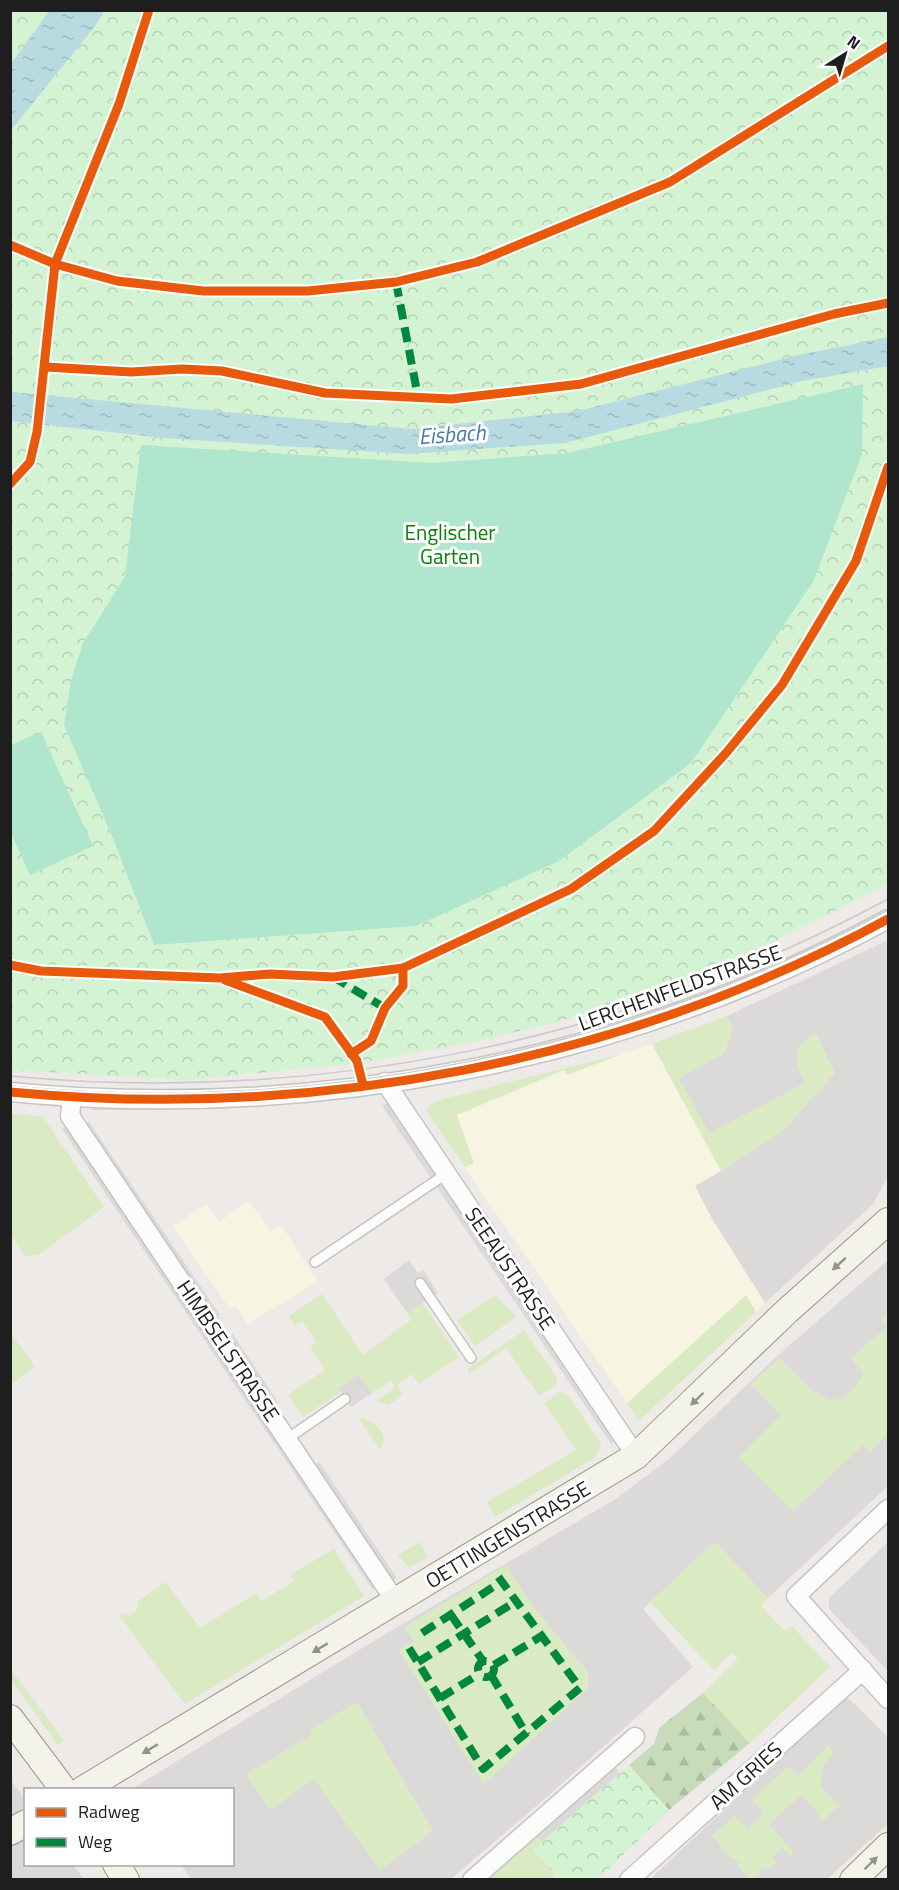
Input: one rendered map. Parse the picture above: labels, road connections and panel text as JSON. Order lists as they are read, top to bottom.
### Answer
{
  "streets": {
    "main road": ["OETTINGENSTRASSE"],
    "street": [
      "LERCHENFELDSTRASSE",
      "SEEAUSTRASSE",
      "HIMBSELSTRASSE",
      "AM GRIES"
    ]
  },
  "crossings": [
    ["LERCHENFELDSTRASSE", "SEEAUSTRASSE"],
    ["LERCHENFELDSTRASSE", "HIMBSELSTRASSE"],
    ["SEEAUSTRASSE", "OETTINGENSTRASSE"],
    ["HIMBSELSTRASSE", "OETTINGENSTRASSE"]
  ],
  "one_way": ["OETTINGENSTRASSE"],
  "water": ["Eisbach"],
  "parks": ["Englischer Garten"],
  "legend": ["Radweg", "Weg"],
  "north": "top right"
}
